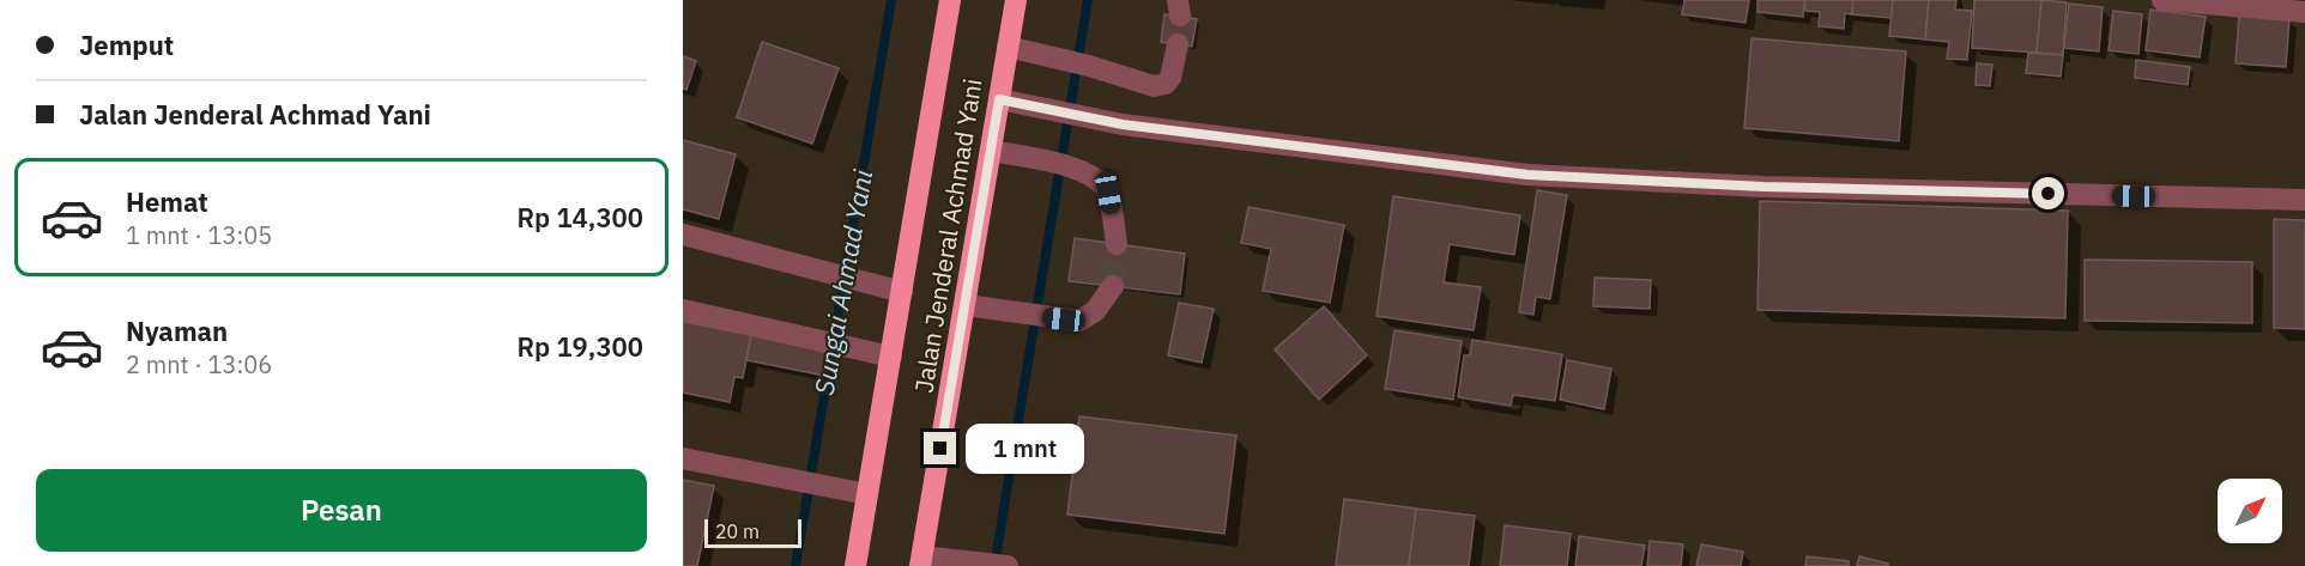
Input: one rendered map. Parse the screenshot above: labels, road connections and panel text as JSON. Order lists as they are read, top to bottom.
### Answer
{
  "streets": {
    "highway": ["Jalan Jenderal Achmad Yani"]
  },
  "water": ["Sungai Ahmad Yani"],
  "scale_bar": "20 m",
  "north": "top right",
  "page": {
    "banner": ["Jemput", "Jalan Jenderal Achmad Yani"],
    "list": [
      {
        "name": "Hemat",
        "note": "1 mnt · 13:05",
        "value": "Rp 14,300"
      },
      {
        "name": "Nyaman",
        "note": "2 mnt · 13:06",
        "value": "Rp 19,300"
      }
    ],
    "bubble": "1 mnt",
    "buttons": "Pesan",
    "scale": "20 m"
  }
}
